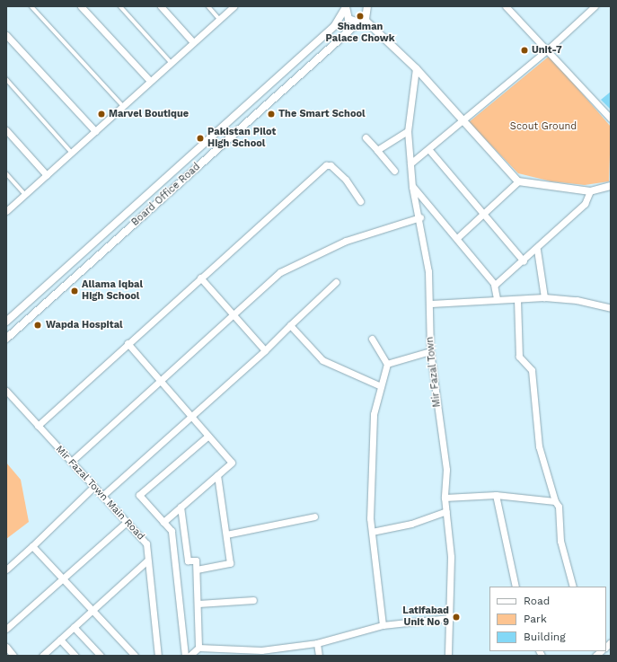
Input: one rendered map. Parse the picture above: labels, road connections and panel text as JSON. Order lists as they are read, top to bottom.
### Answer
{
  "streets": {
    "street": ["Board Office Road", "Mir Fazal Town", "Mir Fazal Town Main Road"]
  },
  "parks": ["Scout Ground"],
  "places": [
    "Shadman Palace Chowk",
    "Unit-7",
    "Marvel Boutique",
    "The Smart School",
    "Pakistan Pilot High School",
    "Allama Iqbal High School",
    "Wapda Hospital",
    "Latifabad Unit No 9"
  ],
  "legend": ["Road", "Park", "Building"]
}
